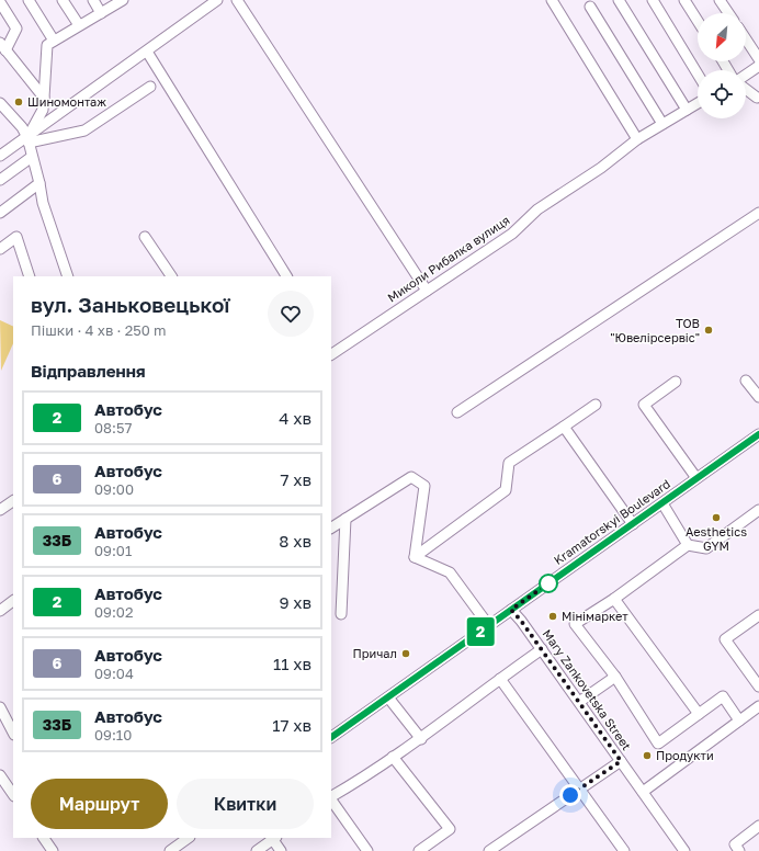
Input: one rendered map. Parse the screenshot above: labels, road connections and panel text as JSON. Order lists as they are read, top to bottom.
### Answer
{
  "streets": {
    "street": ["Миколи Рибалка вулиця", "Kramatorskyi Boulevard", "Mary Zankovetska Street"]
  },
  "crossings": [
    ["Kramatorskyi Boulevard", "Mary Zankovetska Street"]
  ],
  "places": [
    "Шиномонтаж",
    "ТОВ \"Ювелірсервіс\"",
    "Aesthetics GYM",
    "Мінімаркет",
    "Причал",
    "Продукти"
  ],
  "lines": ["bus line 2"],
  "north": "bottom left",
  "page": {
    "on_map": "2",
    "heading": [
      ["вул. Заньковецької", "Пішки · 4 хв · 250 m"],
      "Відправлення"
    ],
    "list": [
      {
        "mark": "2",
        "name": "Автобус",
        "note": "08:57",
        "value": "4 хв"
      },
      {
        "mark": "6",
        "name": "Автобус",
        "note": "09:00",
        "value": "7 хв"
      },
      {
        "mark": "33Б",
        "name": "Автобус",
        "note": "09:01",
        "value": "8 хв"
      },
      {
        "mark": "2",
        "name": "Автобус",
        "note": "09:02",
        "value": "9 хв"
      },
      {
        "mark": "6",
        "name": "Автобус",
        "note": "09:04",
        "value": "11 хв"
      },
      {
        "mark": "33Б",
        "name": "Автобус",
        "note": "09:10",
        "value": "17 хв"
      }
    ],
    "buttons": ["Маршрут", "Квитки"]
  }
}
